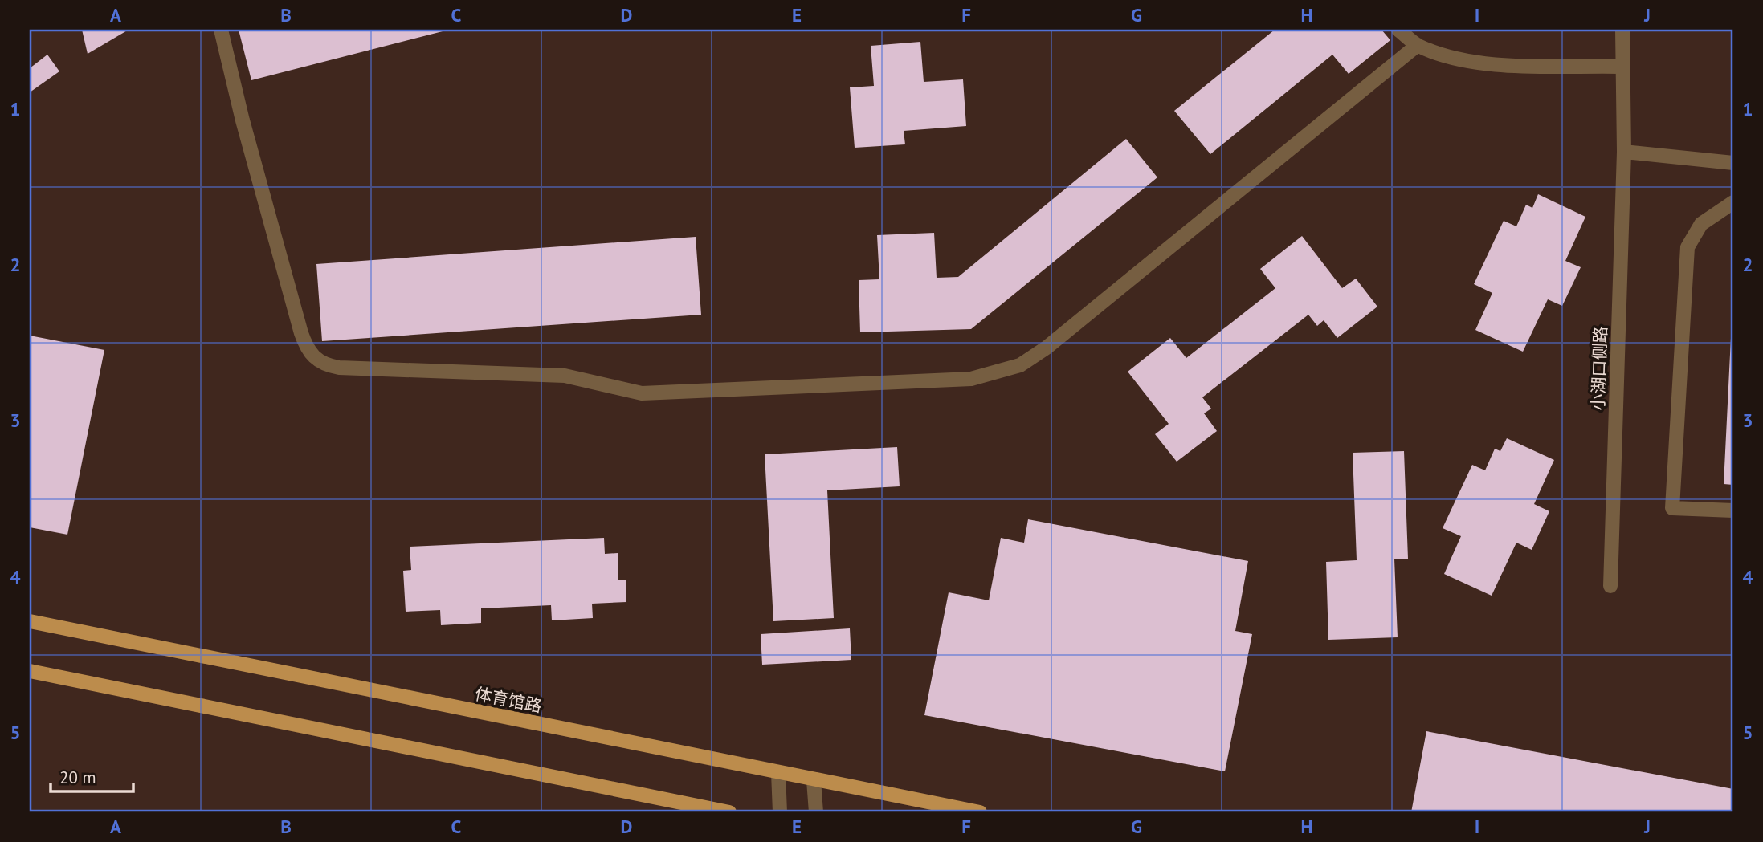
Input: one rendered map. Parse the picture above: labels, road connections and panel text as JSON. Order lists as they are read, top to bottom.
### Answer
{
  "streets": {
    "main road": ["体育馆路"],
    "street": ["小湖口侧路"]
  },
  "scale_bar": "20 m",
  "grid": {
    "columns": [
      "A",
      "B",
      "C",
      "D",
      "E",
      "F",
      "G",
      "H",
      "I",
      "J"
    ],
    "rows": [
      "1",
      "2",
      "3",
      "4",
      "5"
    ]
  }
}
